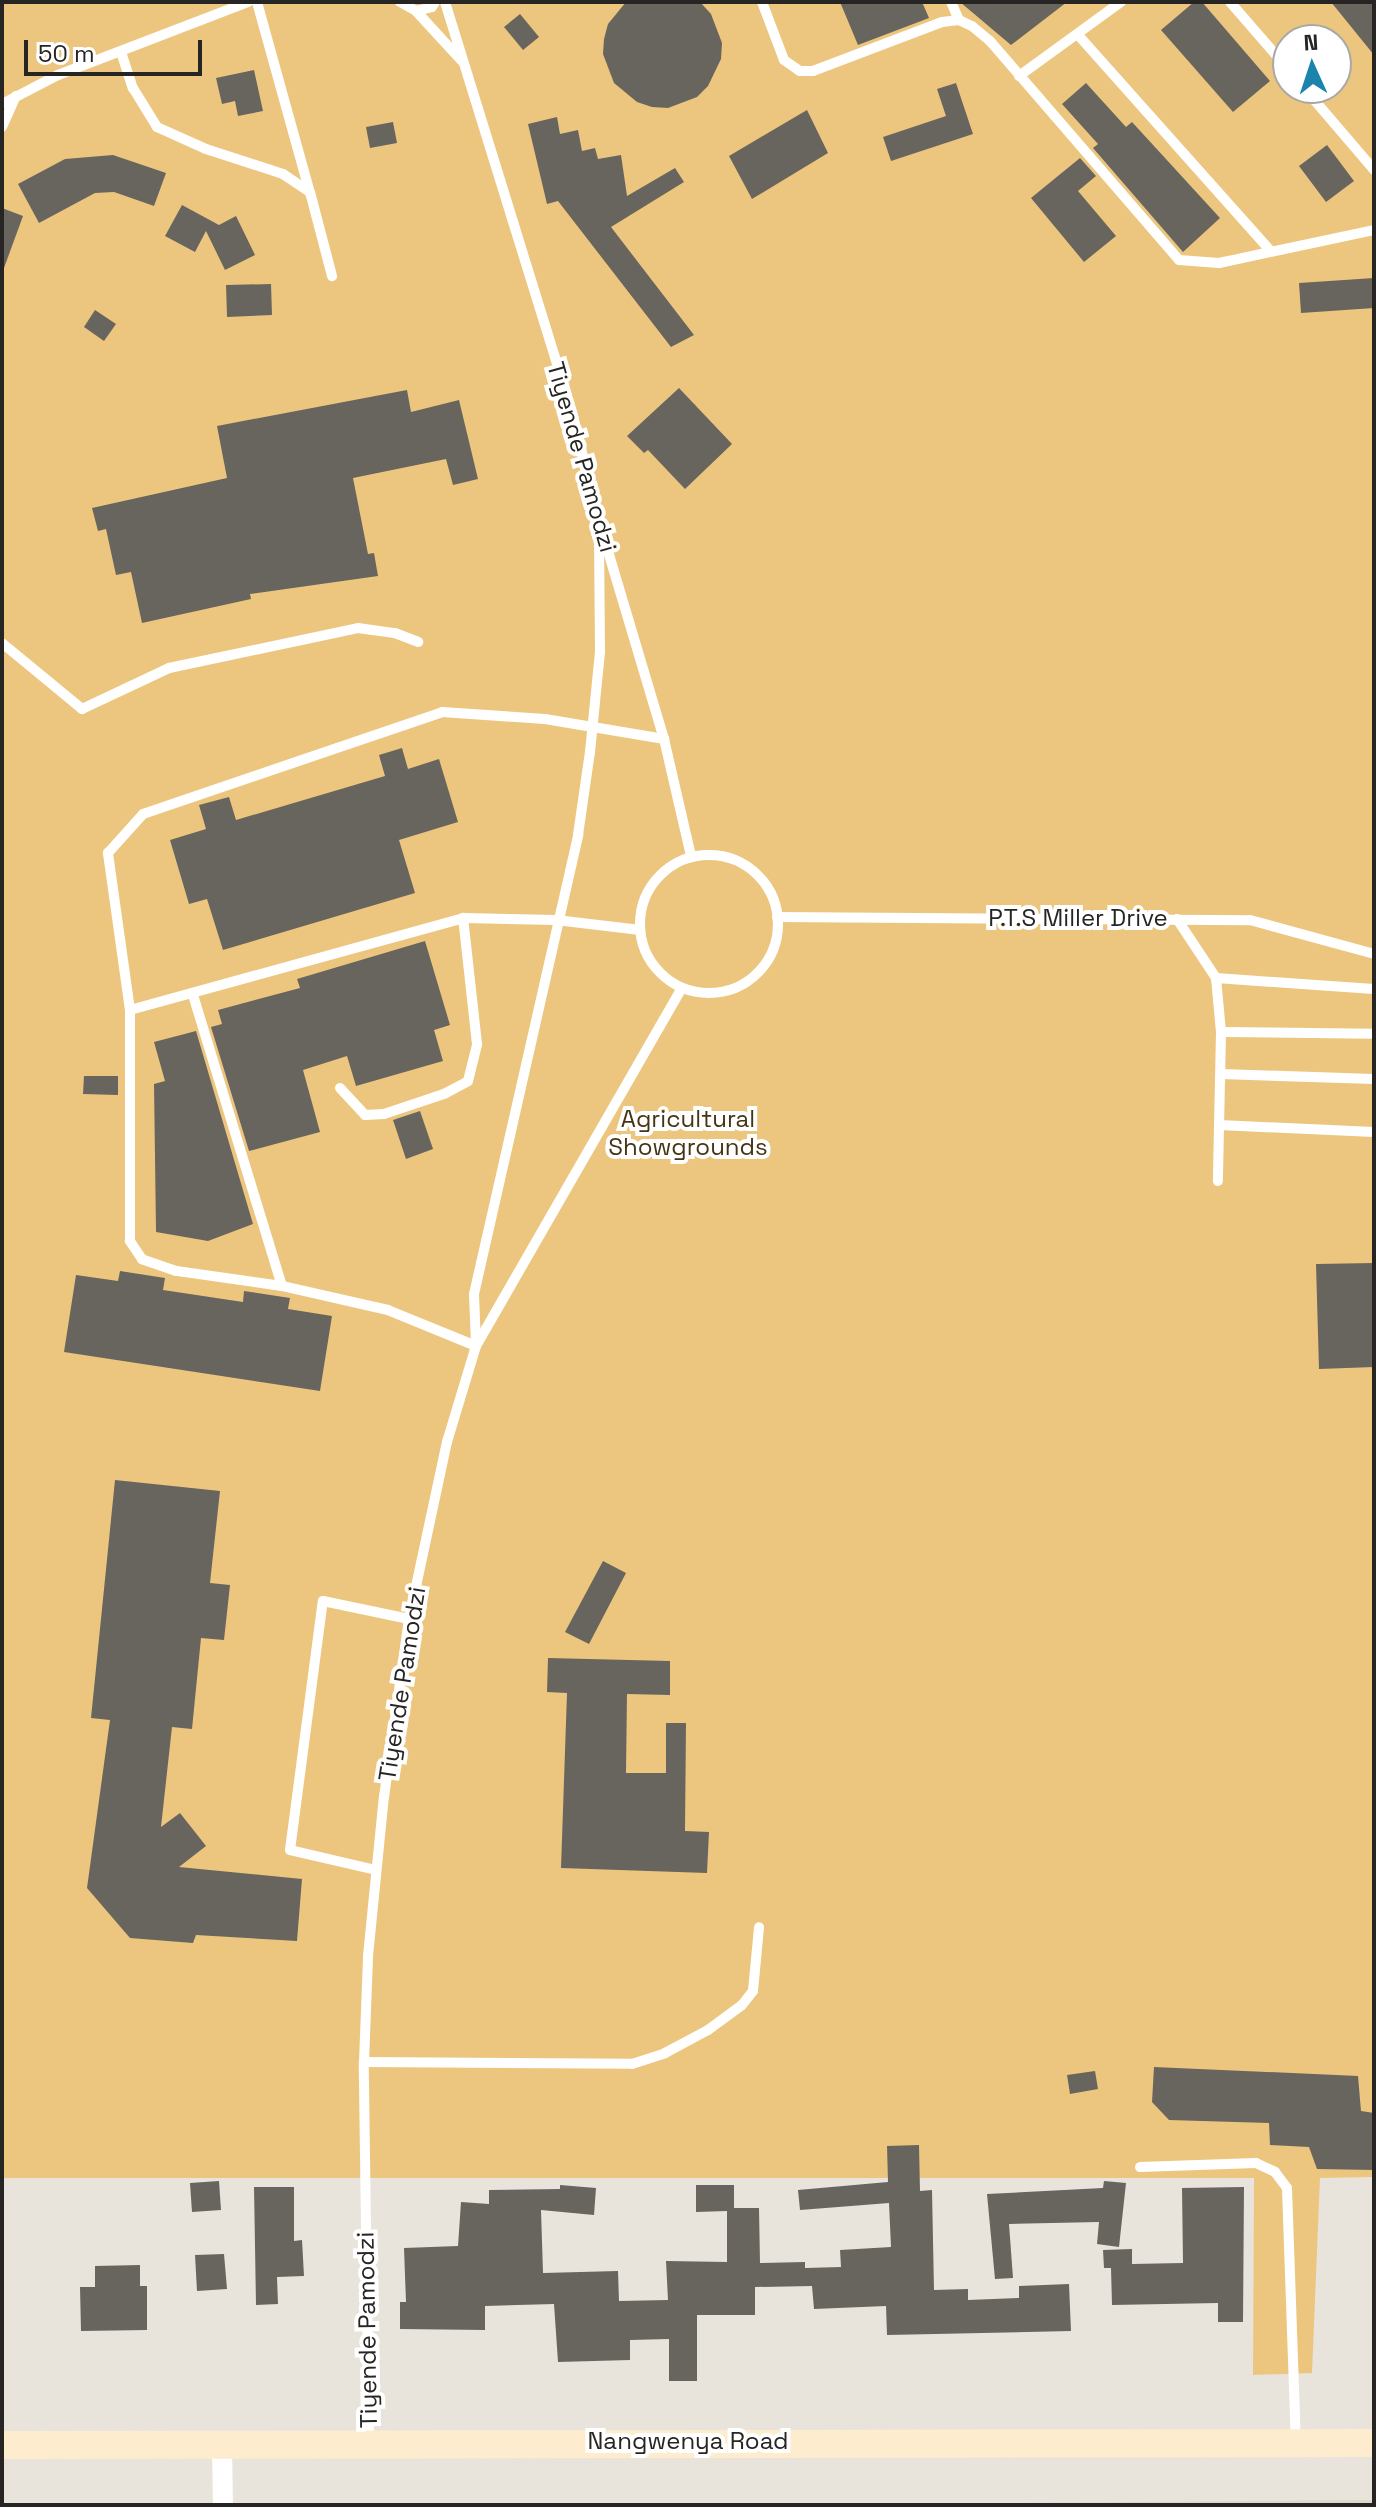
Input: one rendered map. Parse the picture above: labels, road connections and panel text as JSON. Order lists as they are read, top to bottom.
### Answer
{
  "streets": {
    "main road": ["Nangwenya Road"],
    "lane": ["Tiyende Pamodzi", "P.T.S Miller Drive"]
  },
  "crossings": [
    ["Tiyende Pamodzi", "P.T.S Miller Drive"],
    ["Tiyende Pamodzi", "Nangwenya Road"]
  ],
  "parks": ["Agricultural Showgrounds"],
  "scale_bar": "50 m",
  "north": "top"
}
